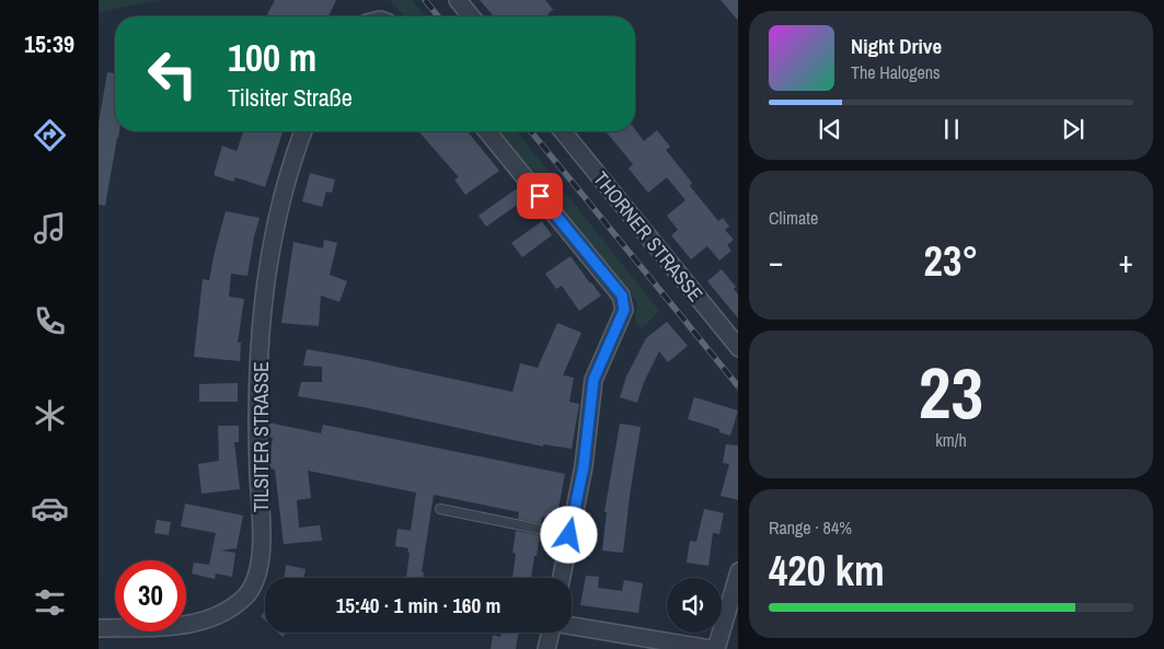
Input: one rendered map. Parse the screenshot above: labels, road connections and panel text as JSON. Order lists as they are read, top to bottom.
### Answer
{
  "streets": {
    "street": ["THORNER STRASSE", "TILSITER STRASSE"]
  },
  "page": {
    "tabs": "15:39",
    "turn": ["100 m", "Tilsiter Straße"],
    "song": ["Night Drive", "The Halogens"],
    "tile": [
      "Climate",
      ["23", "km/h"],
      ["Range · 84%", "420 km"]
    ],
    "heat": ["−", "23°", "+"],
    "limit": "30",
    "trip": "15:40 · 1 min · 160 m"
  }
}
